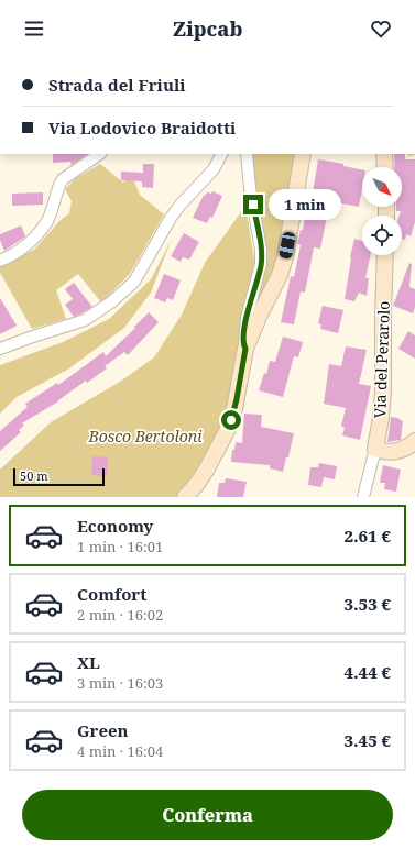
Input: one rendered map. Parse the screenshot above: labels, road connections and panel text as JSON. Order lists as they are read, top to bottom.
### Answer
{
  "streets": {
    "main road": ["Via del Perarolo"]
  },
  "parks": ["Bosco Bertoloni"],
  "scale_bar": "50 m",
  "north": "bottom right",
  "page": {
    "header": "Zipcab",
    "banner": ["Strada del Friuli", "Via Lodovico Braidotti"],
    "bubble": "1 min",
    "scale": "50 m",
    "list": [
      {
        "name": "Economy",
        "note": "1 min · 16:01",
        "value": "2.61 €"
      },
      {
        "name": "Comfort",
        "note": "2 min · 16:02",
        "value": "3.53 €"
      },
      {
        "name": "XL",
        "note": "3 min · 16:03",
        "value": "4.44 €"
      },
      {
        "name": "Green",
        "note": "4 min · 16:04",
        "value": "3.45 €"
      }
    ],
    "buttons": "Conferma"
  }
}
